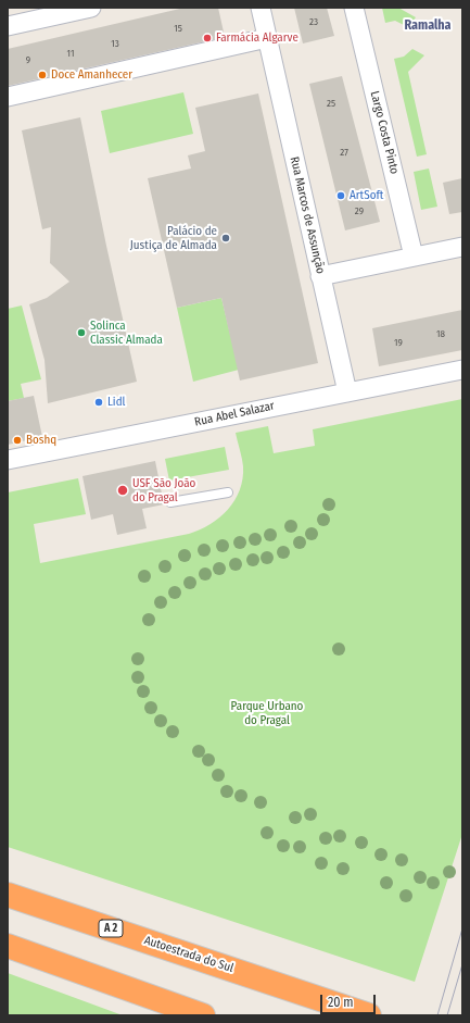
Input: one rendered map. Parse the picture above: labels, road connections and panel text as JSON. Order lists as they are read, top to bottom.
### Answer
{
  "streets": {
    "highway": ["A 2", "Autoestrada do Sul"],
    "street": ["Largo Costa Pinto", "Rua Marcos de Assunção", "Rua Abel Salazar"]
  },
  "crossings": [
    ["Rua Marcos de Assunção", "Rua Abel Salazar"]
  ],
  "districts": ["Ramalha"],
  "parks": ["Parque Urbano do Pragal"],
  "places": [
    "Farmácia Algarve",
    "Doce Amanhecer",
    "ArtSoft",
    "Palácio de Justiça de Almada",
    "Solinca Classic Almada",
    "Lidl",
    "Boshq",
    "USF São João do Pragal"
  ],
  "house_numbers": [
    "23",
    "15",
    "13",
    "11",
    "9",
    "25",
    "27",
    "29",
    "18",
    "19"
  ],
  "scale_bar": "20 m"
}
